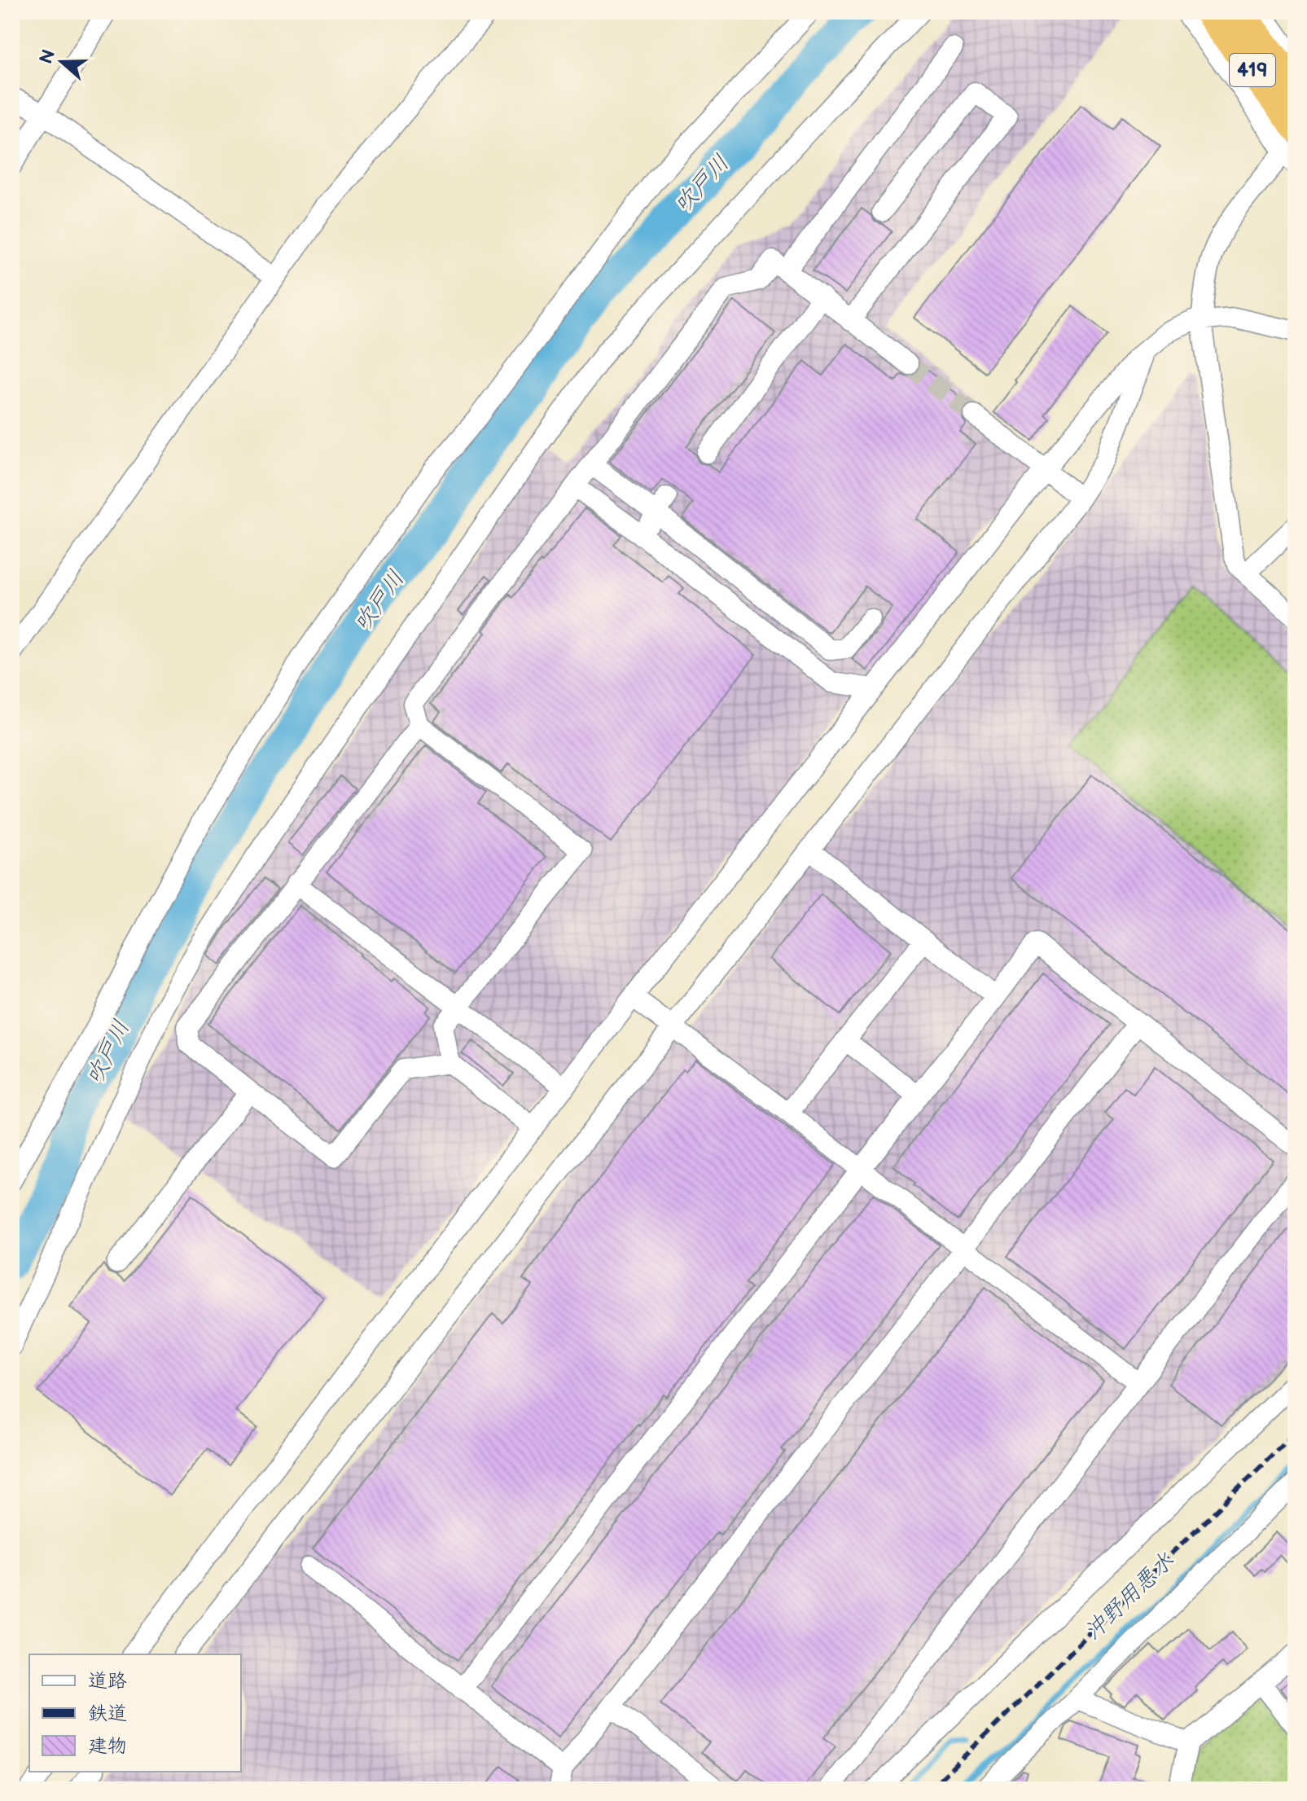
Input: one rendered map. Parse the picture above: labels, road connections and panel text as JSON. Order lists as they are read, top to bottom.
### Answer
{
  "streets": {
    "highway": ["419"]
  },
  "water": ["吹戸川", "沖野用悪水"],
  "legend": ["道路", "鉄道", "建物"],
  "north": "left"
}
